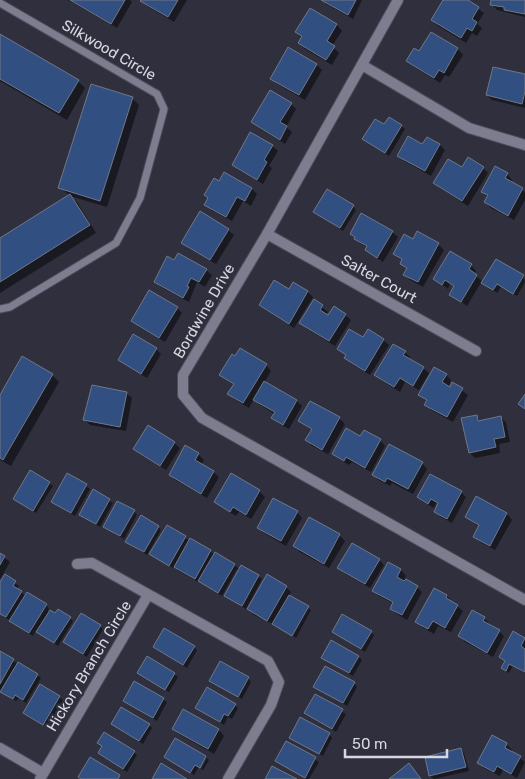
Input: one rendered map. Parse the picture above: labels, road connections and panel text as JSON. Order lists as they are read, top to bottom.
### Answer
{
  "streets": {
    "street": ["Salter Court", "Bordwine Drive", "Hickory Branch Circle"],
    "lane": ["Silkwood Circle"]
  },
  "crossings": [
    ["Salter Court", "Bordwine Drive"]
  ],
  "scale_bar": "50 m"
}
